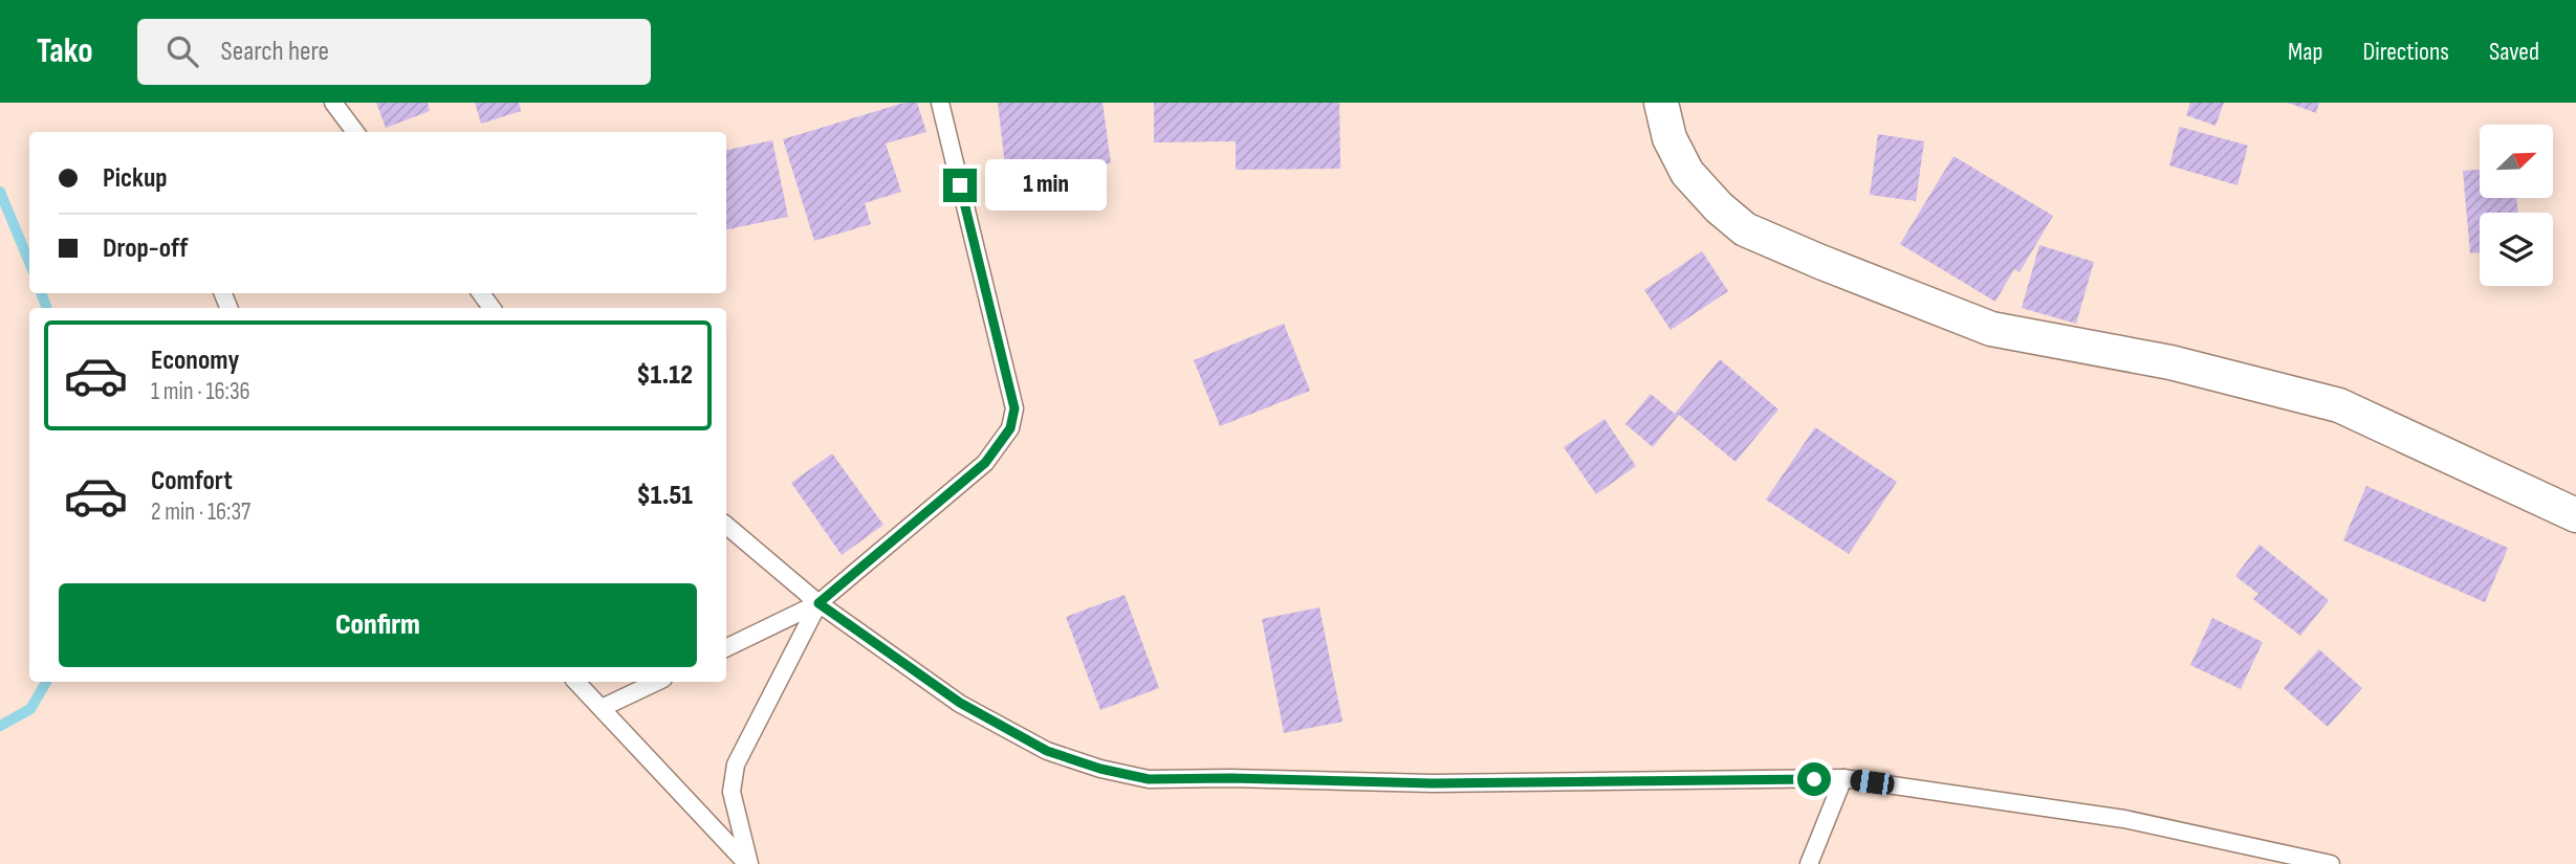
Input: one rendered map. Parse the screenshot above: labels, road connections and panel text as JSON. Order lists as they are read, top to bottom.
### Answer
{
  "north": "top right",
  "page": {
    "header": "Tako",
    "search": "Search here",
    "nav": ["Map", "Directions", "Saved"],
    "banner": ["Pickup", "Drop-off"],
    "bubble": "1 min",
    "list": [
      {
        "name": "Economy",
        "note": "1 min · 16:36",
        "value": "$1.12"
      },
      {
        "name": "Comfort",
        "note": "2 min · 16:37",
        "value": "$1.51"
      }
    ],
    "buttons": "Confirm"
  }
}
